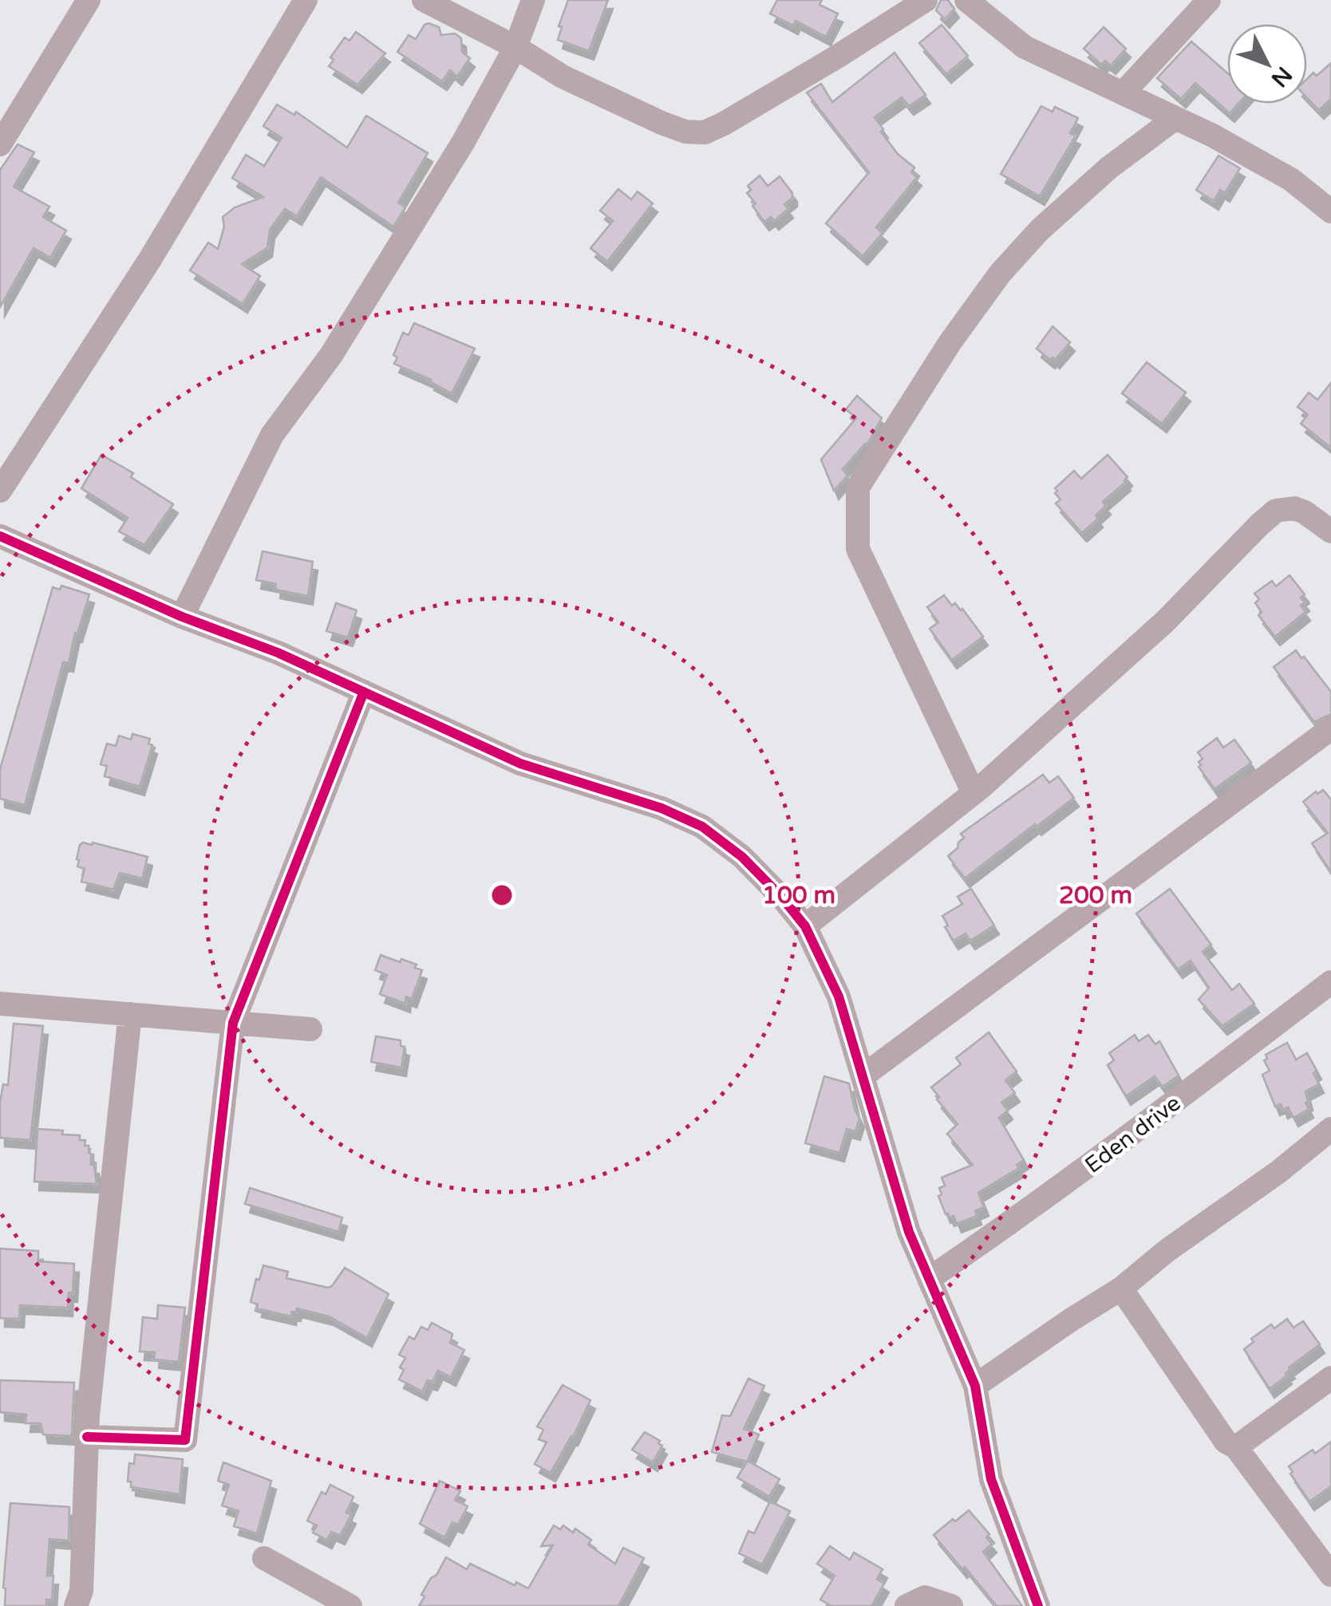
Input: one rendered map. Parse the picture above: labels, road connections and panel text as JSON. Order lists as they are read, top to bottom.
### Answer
{
  "streets": {
    "street": ["Eden drive"]
  },
  "north": "bottom right",
  "rings": ["100 m", "200 m"]
}
